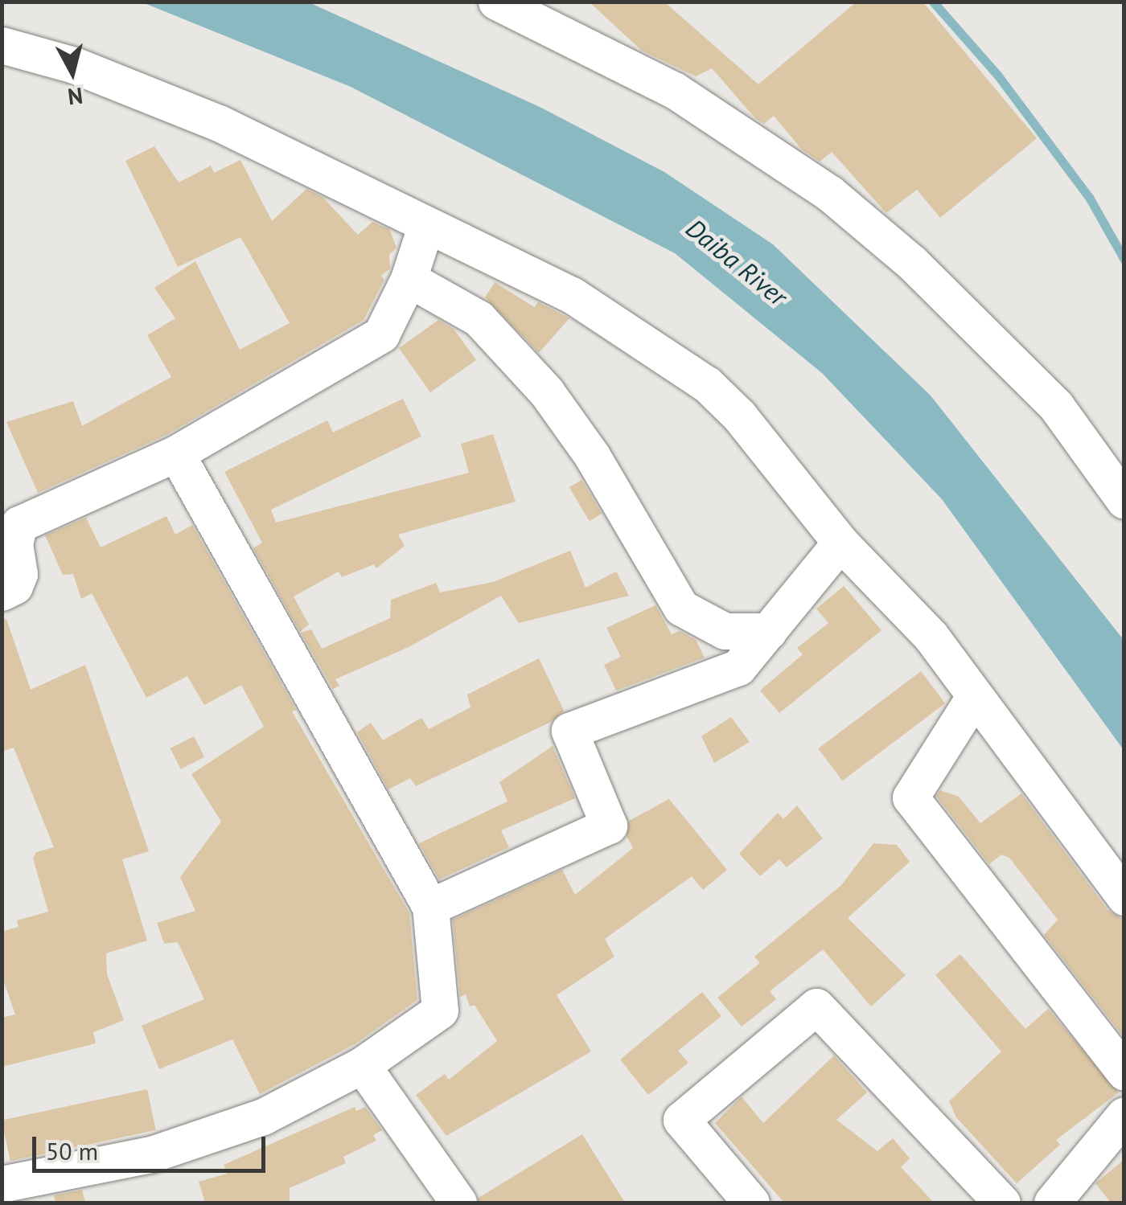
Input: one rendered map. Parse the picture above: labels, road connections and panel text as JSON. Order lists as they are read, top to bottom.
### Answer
{
  "water": ["Daiba River"],
  "scale_bar": "50 m",
  "north": "bottom"
}
